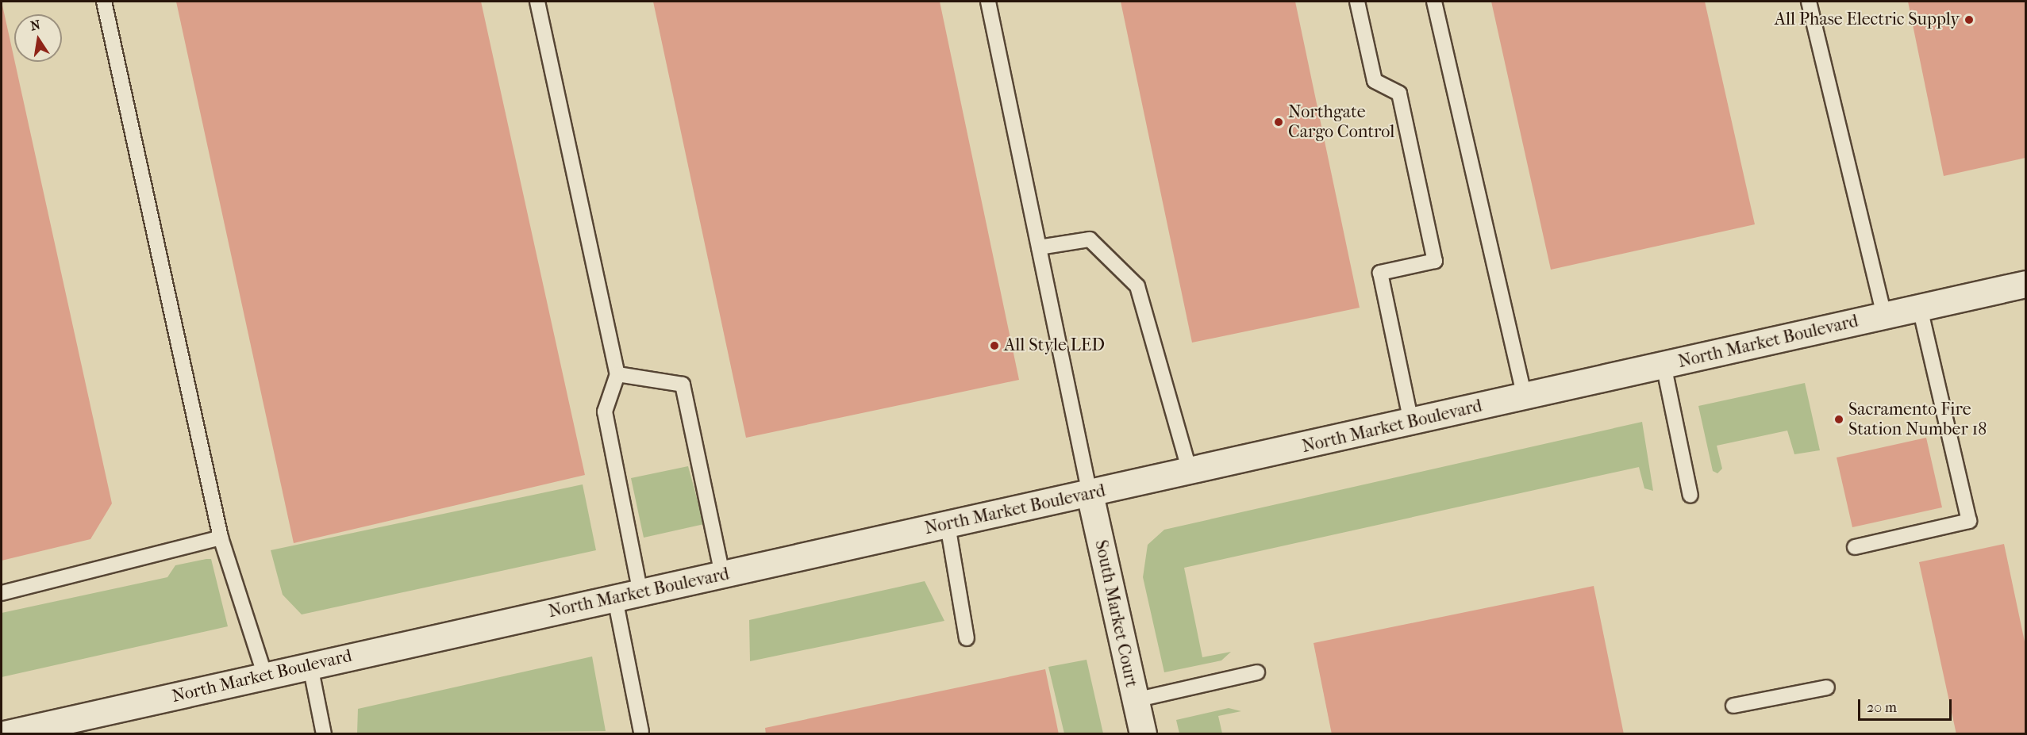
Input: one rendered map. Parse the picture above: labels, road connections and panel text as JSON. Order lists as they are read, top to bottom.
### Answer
{
  "streets": {
    "main road": ["North Market Boulevard", "South Market Court"]
  },
  "crossings": [
    ["North Market Boulevard", "South Market Court"]
  ],
  "places": [
    "All Phase Electric Supply",
    "Northgate Cargo Control",
    "All Style LED",
    "Sacramento Fire Station Number 18"
  ],
  "scale_bar": "20 m",
  "north": "top"
}
